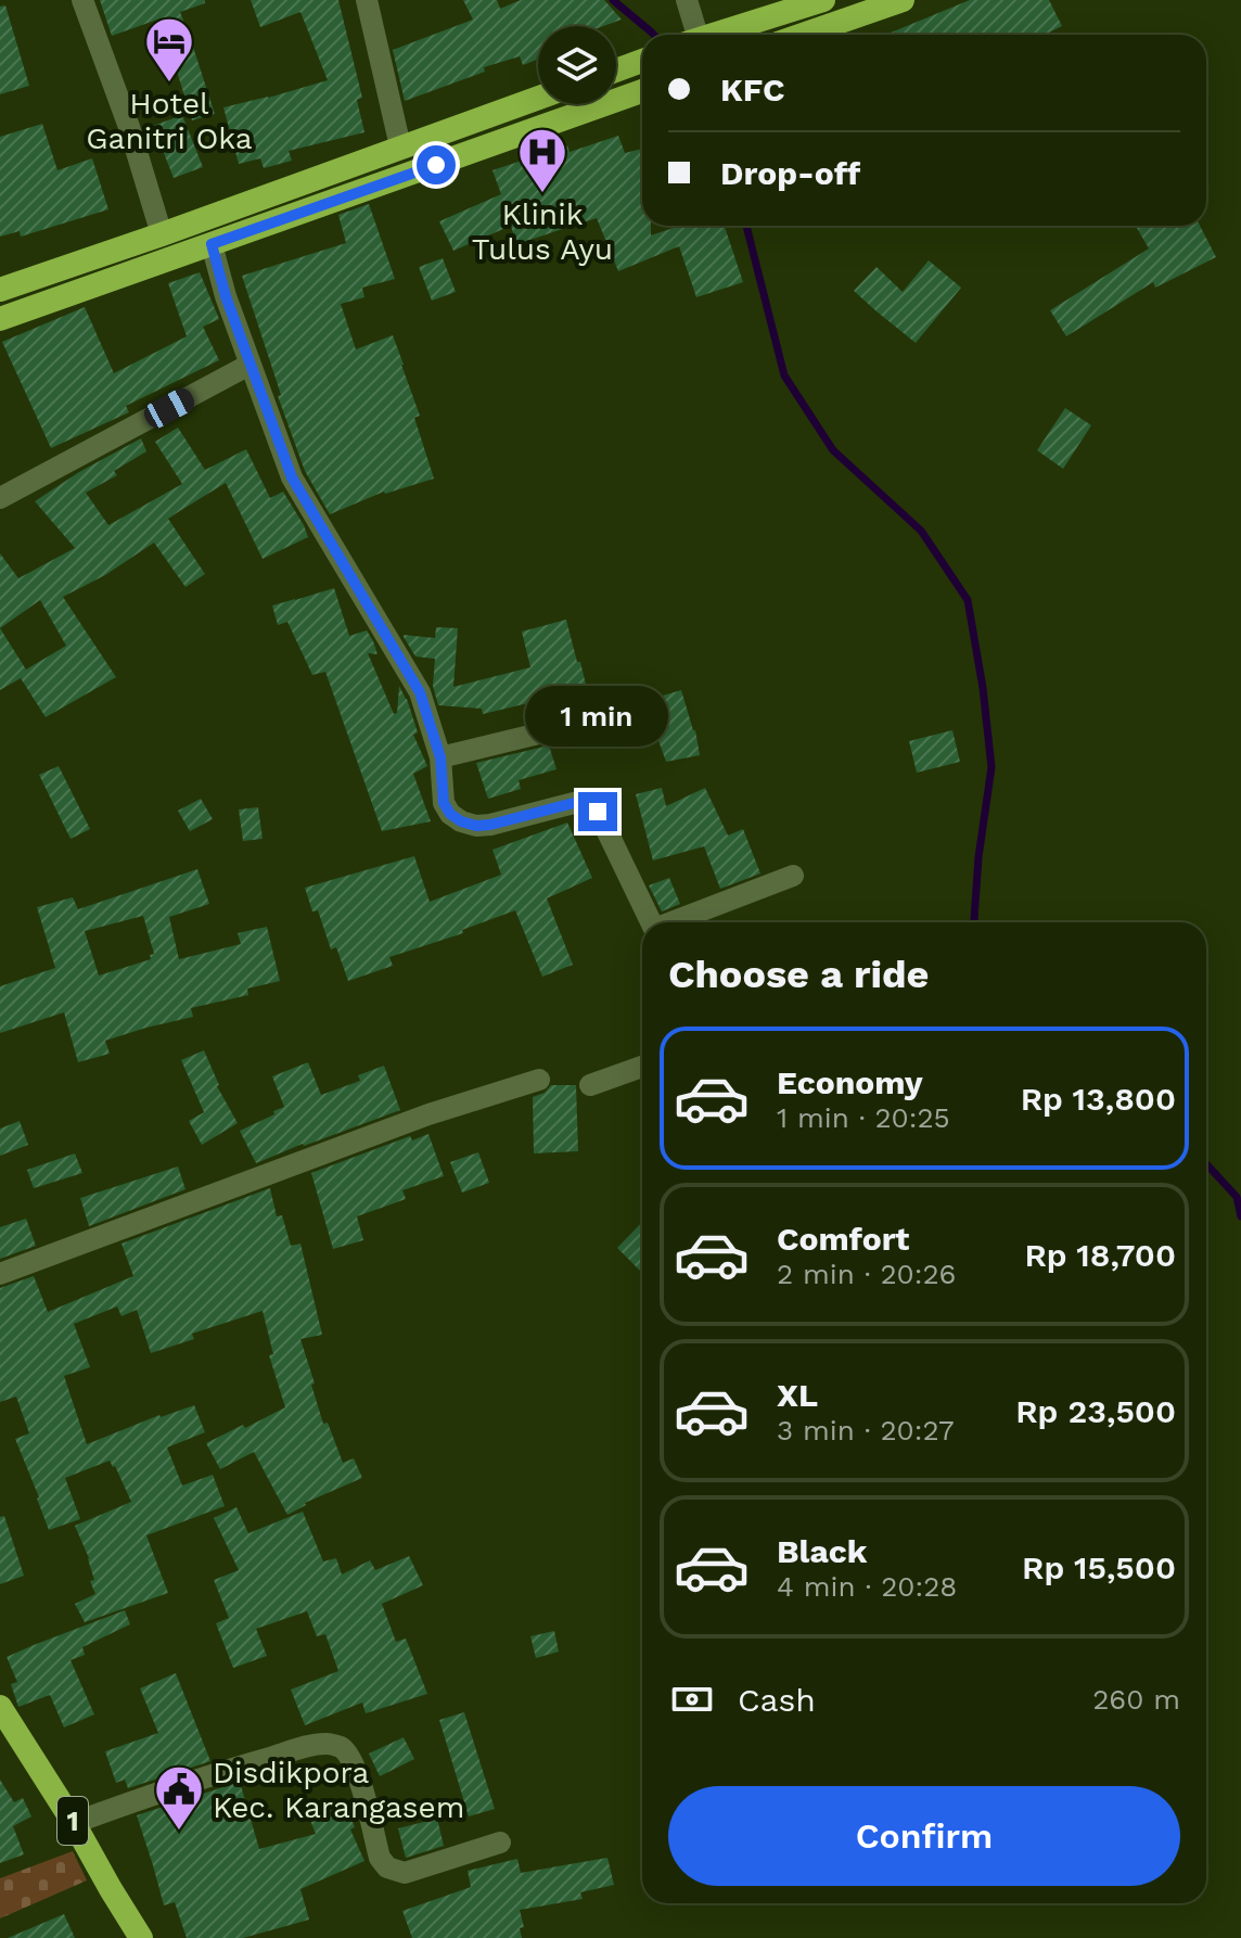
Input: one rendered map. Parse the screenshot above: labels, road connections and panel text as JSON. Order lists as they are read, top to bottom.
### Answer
{
  "streets": {
    "highway": ["1"]
  },
  "places": {
    "hotel": ["Hotel Ganitri Oka"],
    "hospital": ["Klinik Tulus Ayu"],
    "public building": ["Disdikpora Kec. Karangasem"]
  },
  "page": {
    "banner": ["KFC", "Drop-off"],
    "bubble": "1 min",
    "heading": "Choose a ride",
    "list": [
      {
        "name": "Economy",
        "note": "1 min · 20:25",
        "value": "Rp 13,800"
      },
      {
        "name": "Comfort",
        "note": "2 min · 20:26",
        "value": "Rp 18,700"
      },
      {
        "name": "XL",
        "note": "3 min · 20:27",
        "value": "Rp 23,500"
      },
      {
        "name": "Black",
        "note": "4 min · 20:28",
        "value": "Rp 15,500"
      }
    ],
    "pay": ["Cash", "260 m"],
    "buttons": "Confirm"
  }
}
